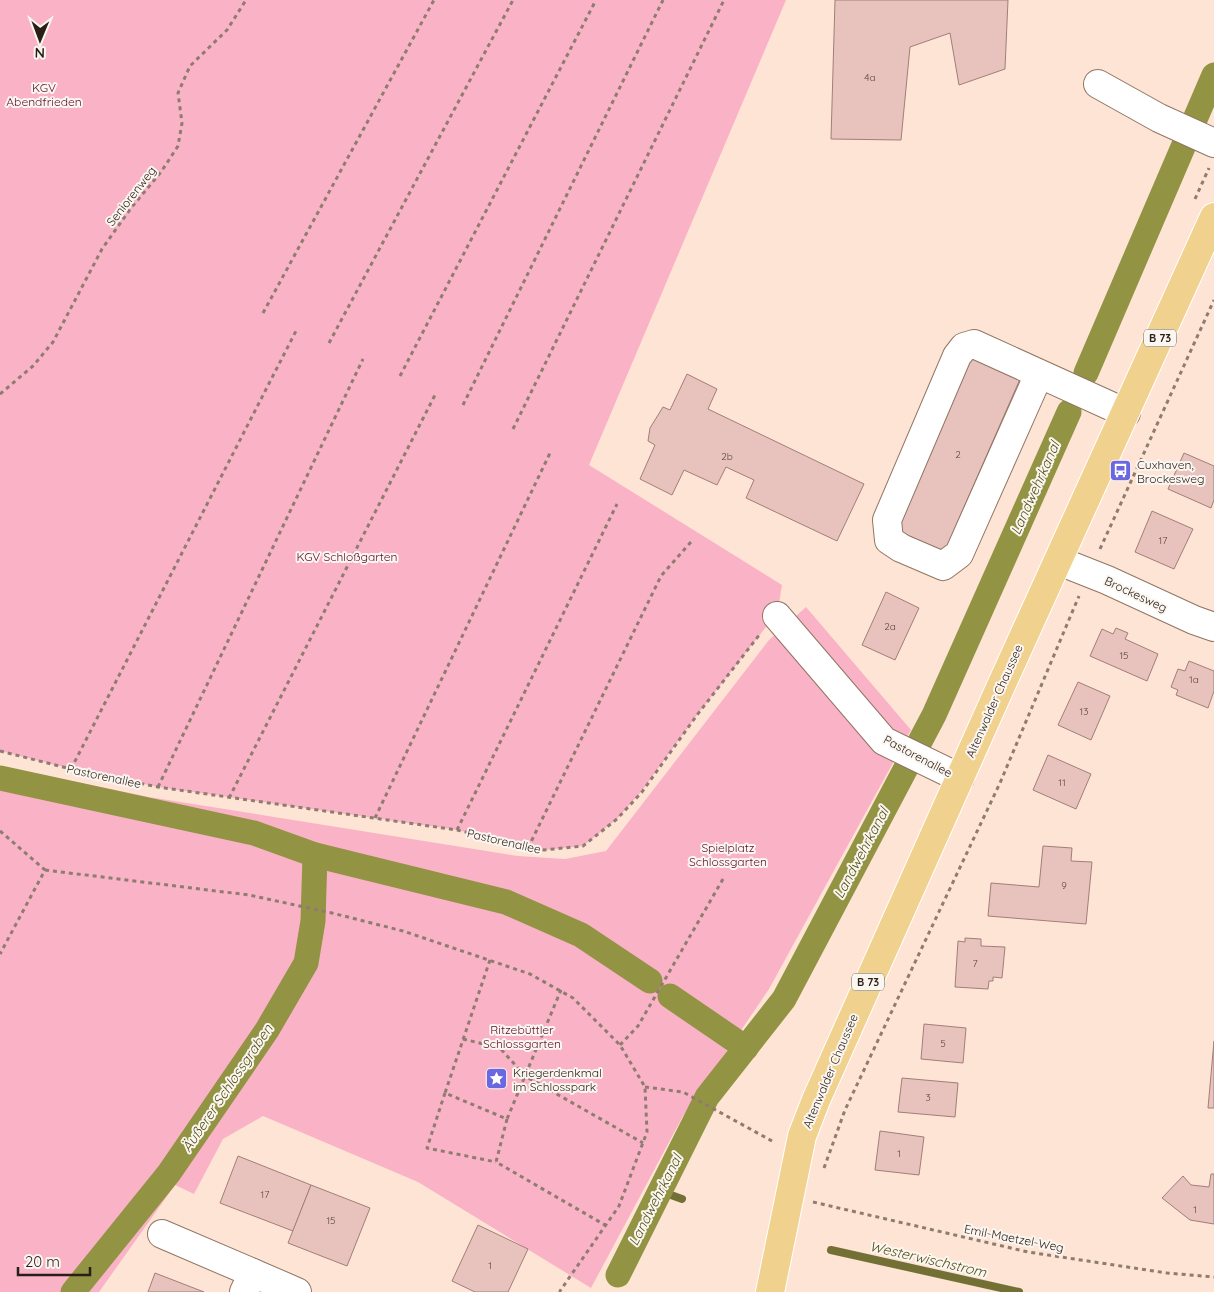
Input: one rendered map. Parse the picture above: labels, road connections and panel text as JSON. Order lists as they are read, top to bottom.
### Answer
{
  "streets": {
    "main road": ["B 73", "Altenwalder Chaussee"],
    "street": ["Brockesweg", "Pastorenallee"],
    "path": ["Seniorenweg", "Emil-Maetzel-Weg"]
  },
  "crossings": [
    ["B 73", "Altenwalder Chaussee"],
    ["B 73", "Emil-Maetzel-Weg"],
    ["Brockesweg", "Altenwalder Chaussee"],
    ["Altenwalder Chaussee", "Pastorenallee"],
    ["Altenwalder Chaussee", "Emil-Maetzel-Weg"]
  ],
  "water": ["Landwehrkanal", "Äußerer Schlossgraben", "Westerwischstrom"],
  "parks": [
    "KGV Abendfrieden",
    "KGV Schloßgarten",
    "Spielplatz Schlossgarten",
    "Ritzebüttler Schlossgarten"
  ],
  "places": {
    "bus stop": ["Cuxhaven, Brockesweg"],
    "place": ["Kriegerdenkmal im Schlosspark"]
  },
  "house_numbers": [
    "4a",
    "2",
    "2b",
    "17",
    "2a",
    "15",
    "1a",
    "13",
    "11",
    "9",
    "7",
    "5",
    "3",
    "1",
    "17",
    "1",
    "15",
    "1"
  ],
  "scale_bar": "20 m",
  "north": "bottom"
}
